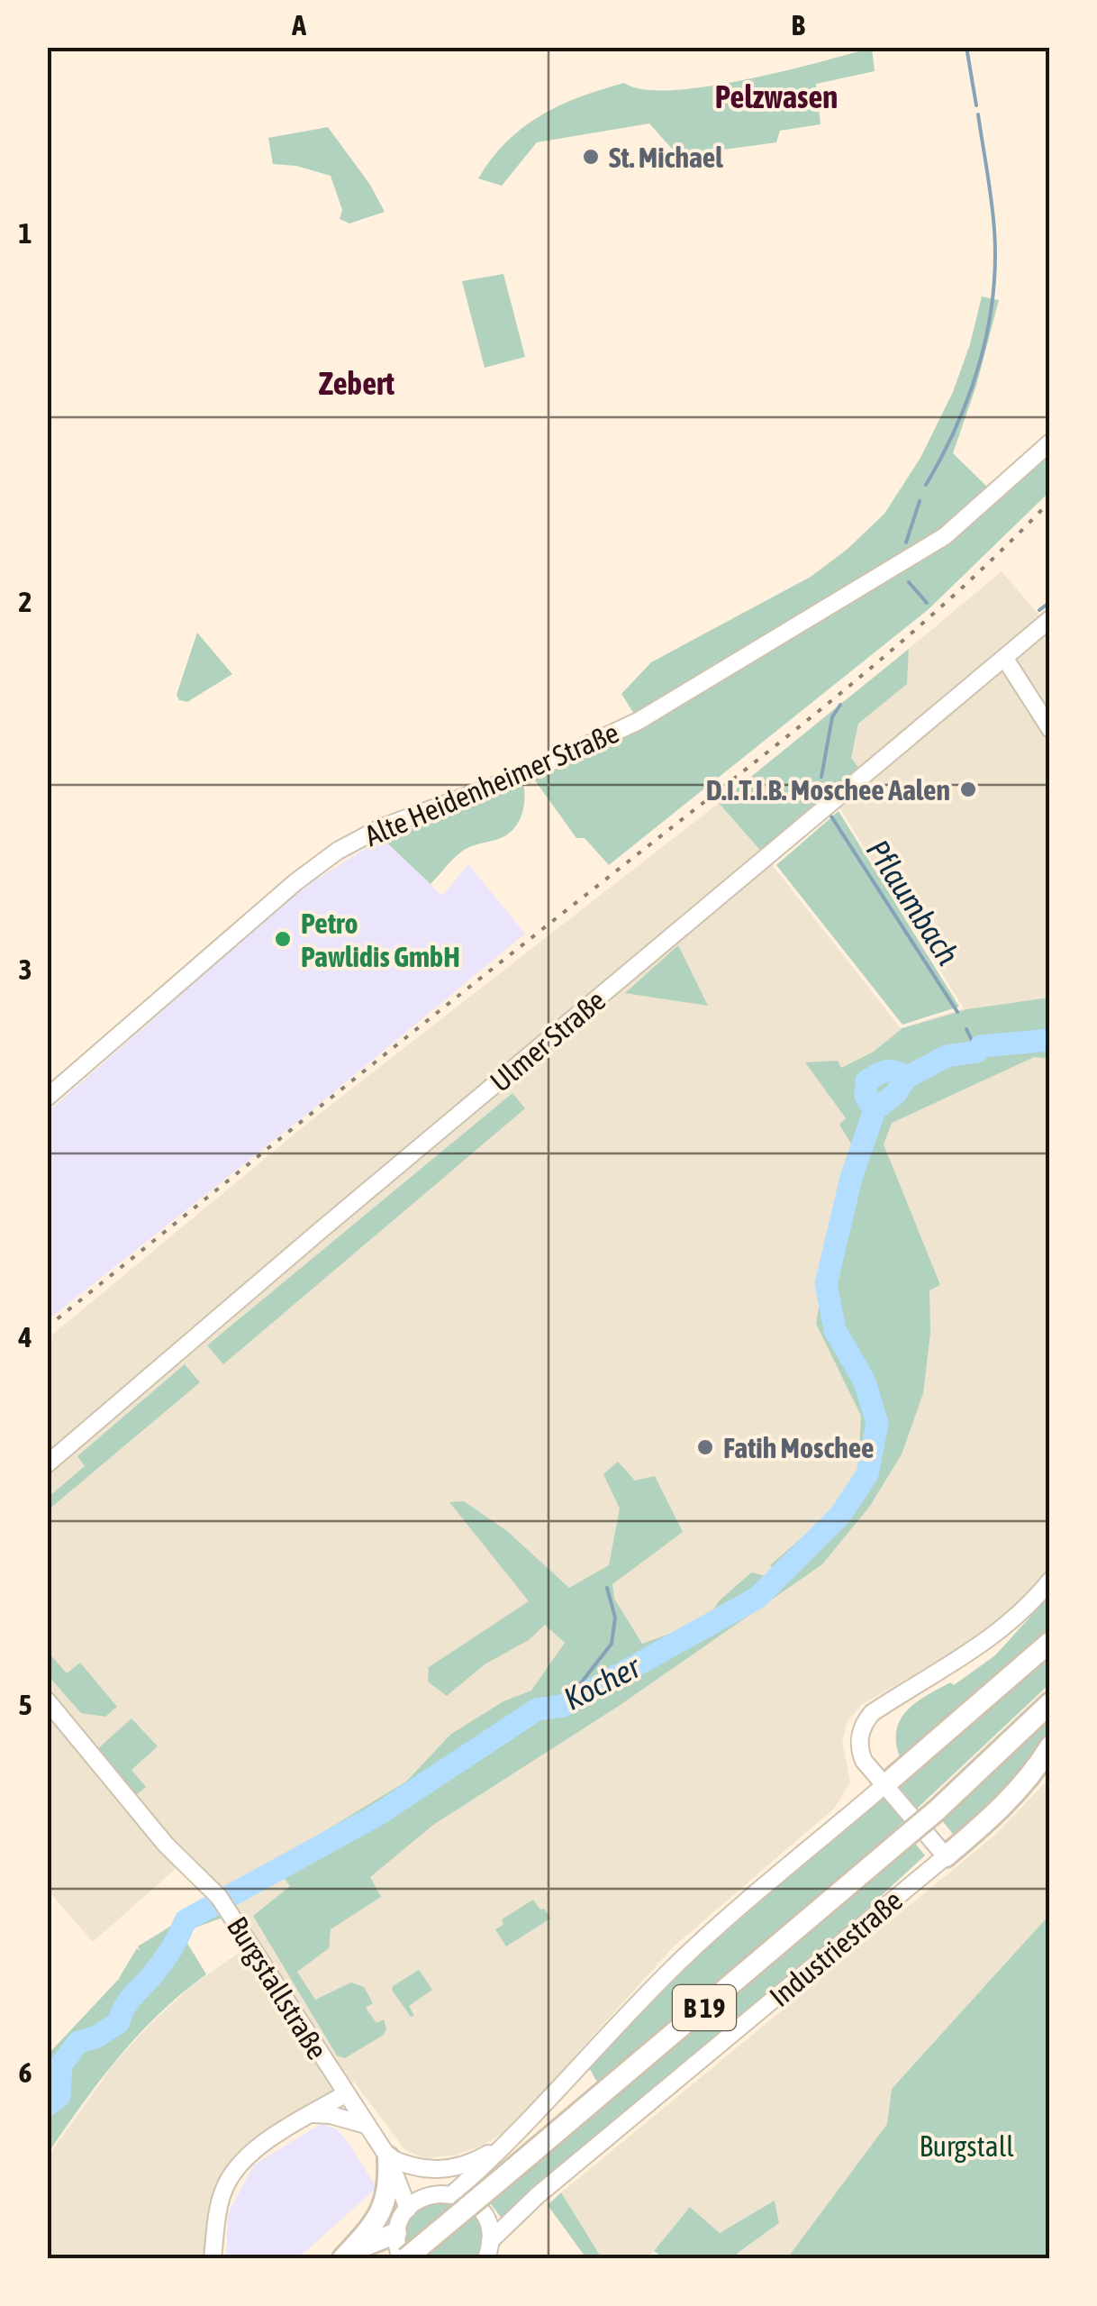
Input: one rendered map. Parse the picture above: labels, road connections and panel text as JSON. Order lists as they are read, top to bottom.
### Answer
{
  "streets": {
    "highway": ["B 19"],
    "street": [
      "Alte Heidenheimer Straße",
      "Ulmer Straße",
      "Industriestraße",
      "Burgstallstraße"
    ]
  },
  "districts": ["Pelzwasen", "Zebert"],
  "water": ["Pflaumbach", "Kocher"],
  "parks": ["Burgstall"],
  "places": [
    "St. Michael",
    "D.I.T.I.B. Moschee Aalen",
    "Petro Pawlidis GmbH",
    "Fatih Moschee"
  ],
  "grid": {
    "columns": ["A", "B"],
    "rows": [
      "1",
      "2",
      "3",
      "4",
      "5",
      "6"
    ]
  }
}
